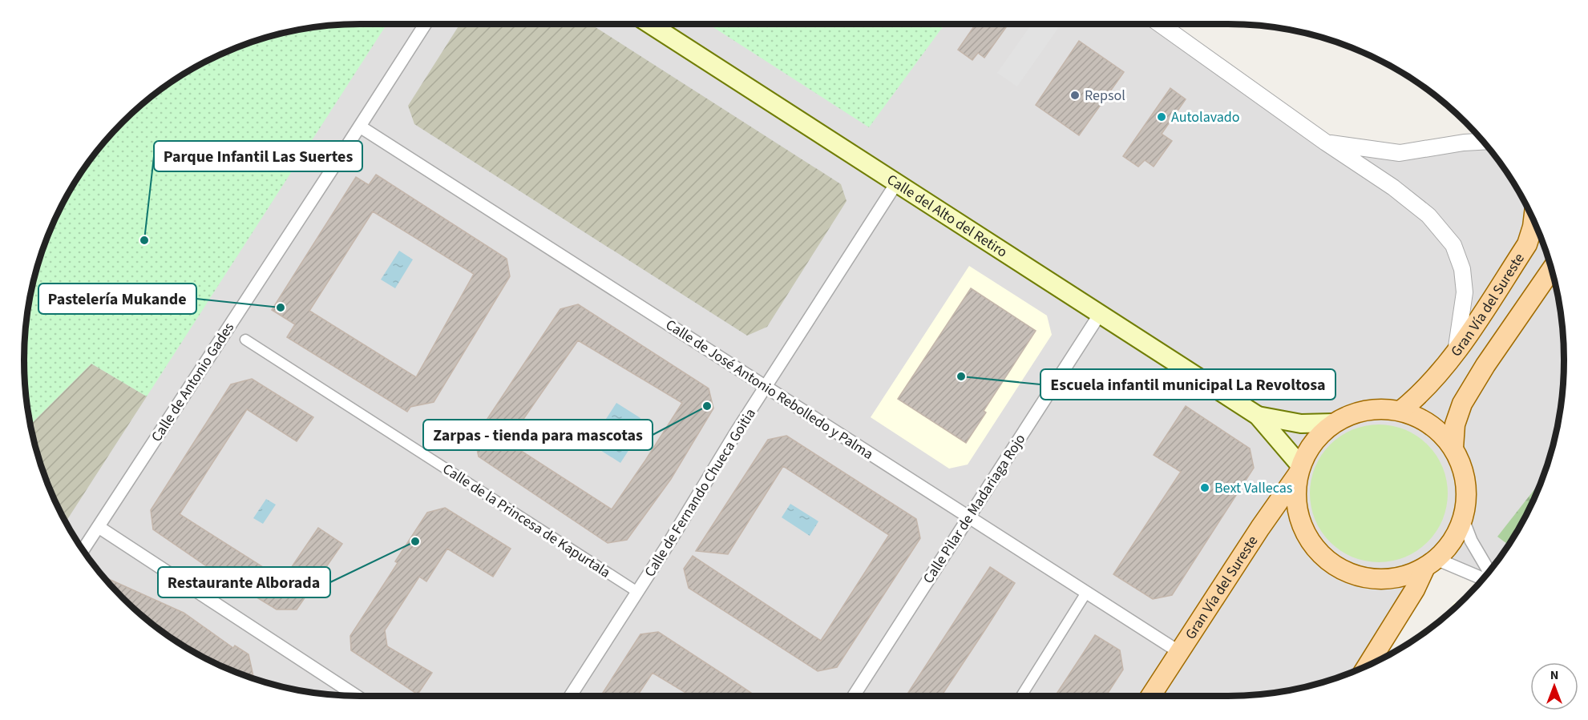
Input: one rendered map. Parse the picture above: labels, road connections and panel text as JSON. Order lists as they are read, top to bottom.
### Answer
{
  "streets": {
    "main road": ["Calle del Alto del Retiro", "Gran Vía del Sureste"],
    "street": [
      "Calle de Antonio Gades",
      "Calle de José Antonio Rebolledo y Palma",
      "Calle de Fernando Chueca Goitia",
      "Calle Pilar de Madariaga Rojo",
      "Calle de la Princesa de Kapurtala"
    ]
  },
  "crossings": [
    ["Calle del Alto del Retiro", "Gran Vía del Sureste"],
    ["Calle del Alto del Retiro", "Calle de Fernando Chueca Goitia"],
    ["Calle del Alto del Retiro", "Calle Pilar de Madariaga Rojo"],
    ["Gran Vía del Sureste", "Calle de José Antonio Rebolledo y Palma"],
    ["Calle de Antonio Gades", "Calle de José Antonio Rebolledo y Palma"],
    ["Calle de José Antonio Rebolledo y Palma", "Calle de Fernando Chueca Goitia"],
    ["Calle de José Antonio Rebolledo y Palma", "Calle Pilar de Madariaga Rojo"],
    ["Calle de Fernando Chueca Goitia", "Calle de la Princesa de Kapurtala"]
  ],
  "places": [
    "Repsol",
    "Autolavado",
    "Parque Infantil Las Suertes",
    "Pastelería Mukande",
    "Escuela infantil municipal La Revoltosa",
    "Zarpas - tienda para mascotas",
    "Bext Vallecas",
    "Restaurante Alborada"
  ],
  "north": "top"
}
